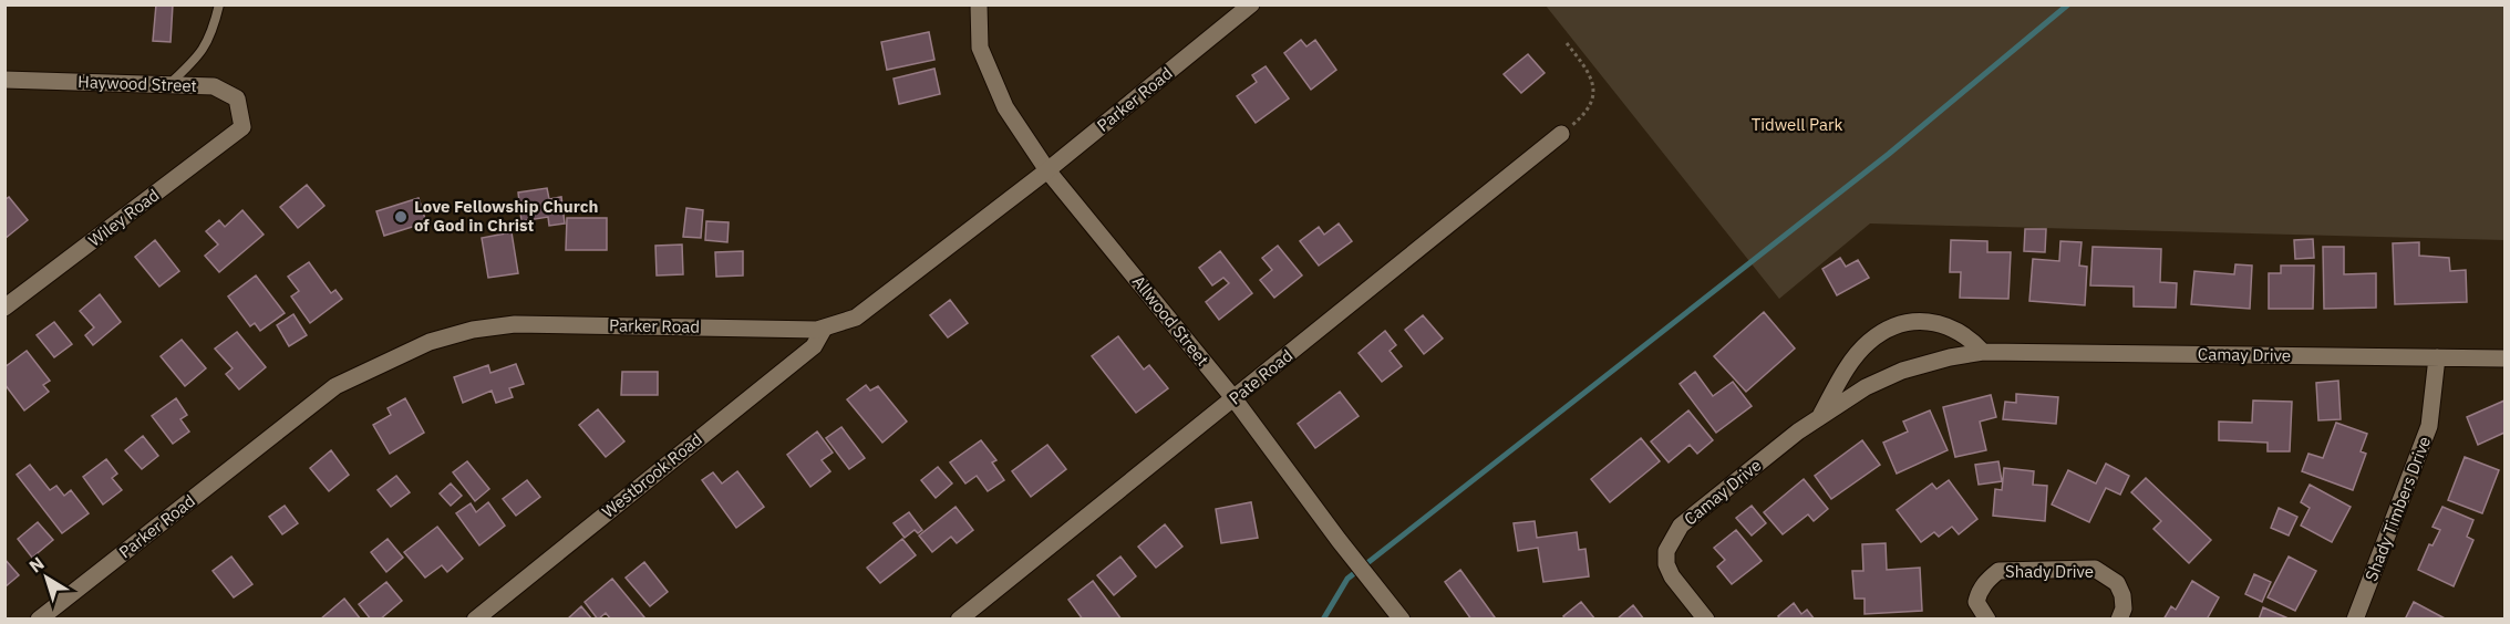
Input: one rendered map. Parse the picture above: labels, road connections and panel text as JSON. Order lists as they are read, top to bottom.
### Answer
{
  "streets": {
    "street": [
      "Haywood Street",
      "Parker Road",
      "Wiley Road",
      "Allwood Street",
      "Camay Drive",
      "Pate Road",
      "Westbrook Road",
      "Shady Timbers Drive",
      "Shady Drive"
    ]
  },
  "crossings": [
    ["Haywood Street", "Wiley Road"],
    ["Parker Road", "Allwood Street"],
    ["Parker Road", "Westbrook Road"],
    ["Allwood Street", "Pate Road"],
    ["Camay Drive", "Shady Timbers Drive"]
  ],
  "parks": ["Tidwell Park"],
  "places": ["Love Fellowship Church of God in Christ"],
  "north": "top left"
}
